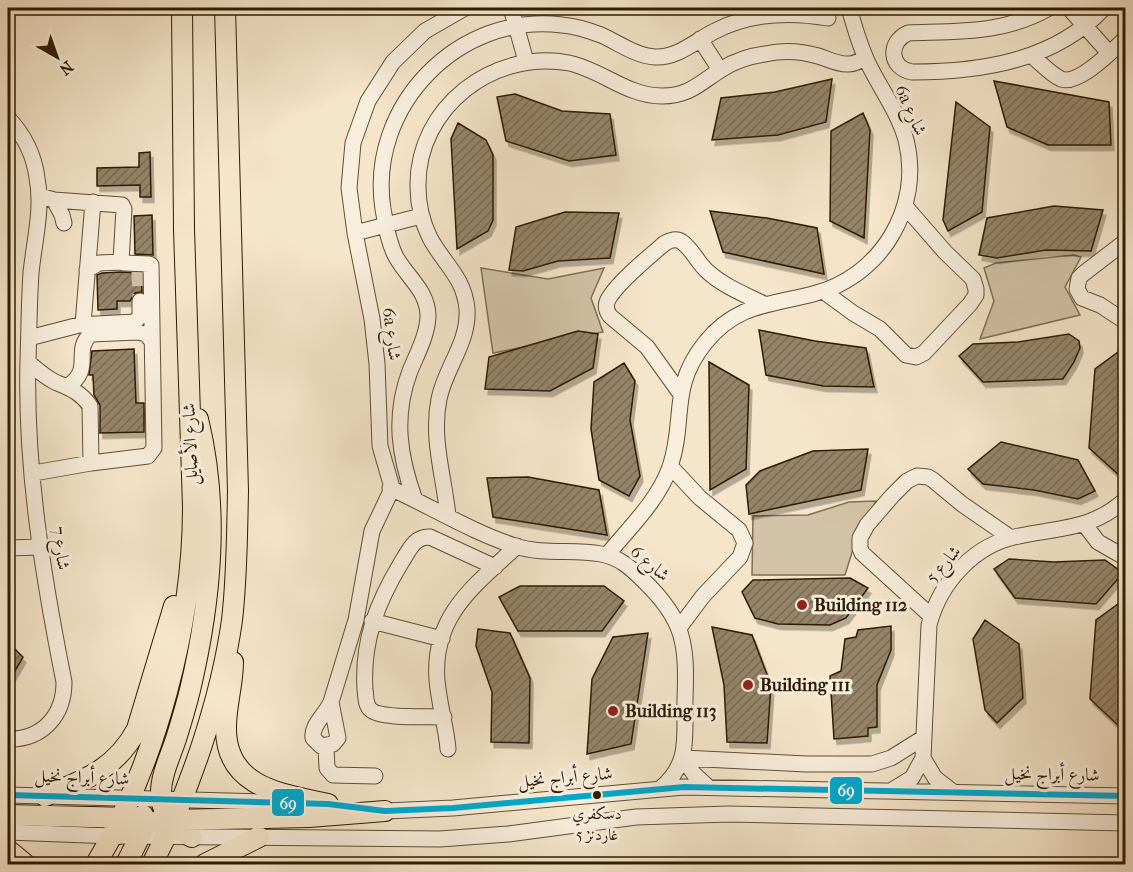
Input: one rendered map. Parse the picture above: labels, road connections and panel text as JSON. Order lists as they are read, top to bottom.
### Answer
{
  "streets": {
    "main road": ["شارع الأصايل"],
    "street": [
      "6a شارع",
      "شارع 7",
      "شارع 6",
      "شارع 5",
      "شارع أبراج نخيل"
    ]
  },
  "crossings": [
    ["6a شارع", "شارع 6"],
    ["شارع الأصايل", "شارع أبراج نخيل"]
  ],
  "places": [
    "Building 112",
    "Building 111",
    "Building 113",
    "دسكفري غاردنز 5"
  ],
  "lines": ["transit line 69"],
  "north": "bottom right"
}
